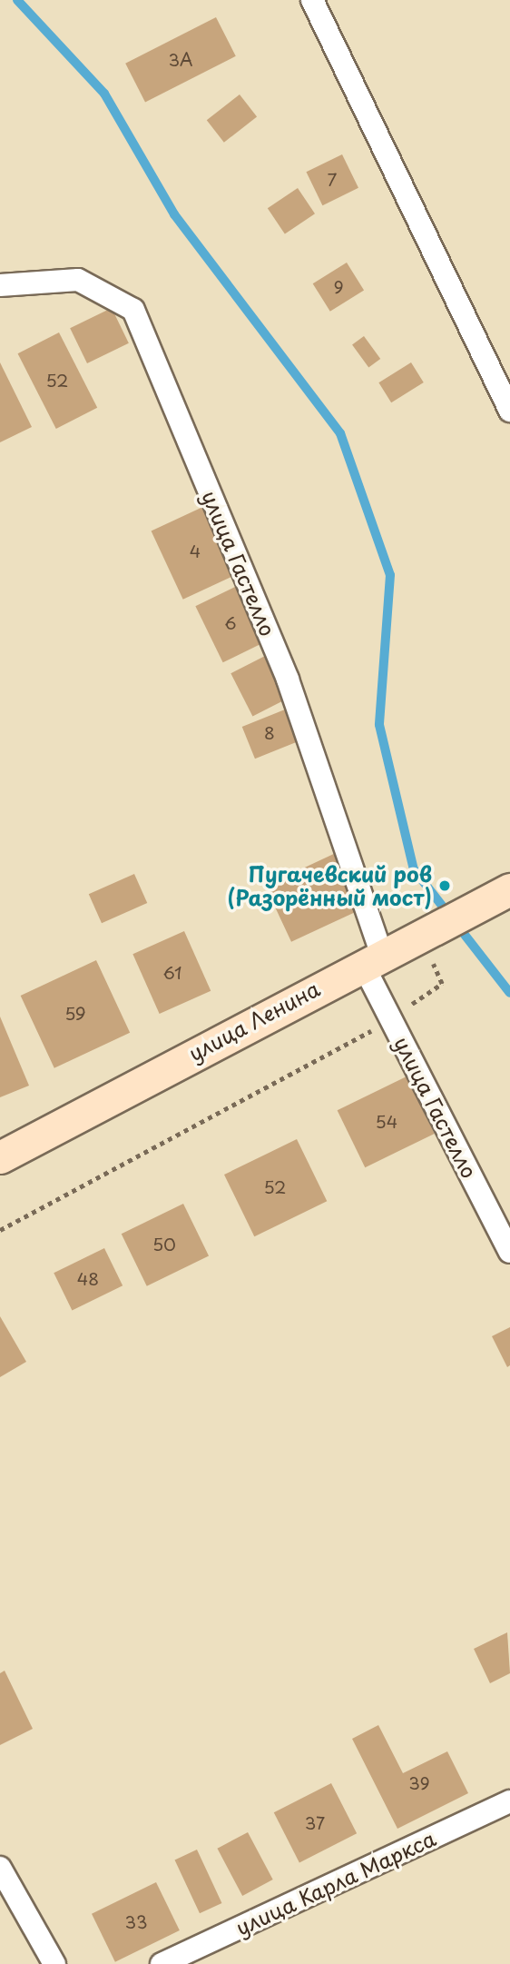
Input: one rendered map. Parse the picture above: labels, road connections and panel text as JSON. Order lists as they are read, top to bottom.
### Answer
{
  "streets": {
    "main road": ["улица Ленина"],
    "street": ["улица Гастелло", "улица Карла Маркса"]
  },
  "crossings": [
    ["улица Гастелло", "улица Ленина"]
  ],
  "places": ["Пугачевский ров (Разорённый мост)"],
  "house_numbers": [
    "3А",
    "7",
    "9",
    "52",
    "4",
    "6",
    "8",
    "61",
    "59",
    "54",
    "52",
    "50",
    "48",
    "39",
    "37",
    "33"
  ]
}
